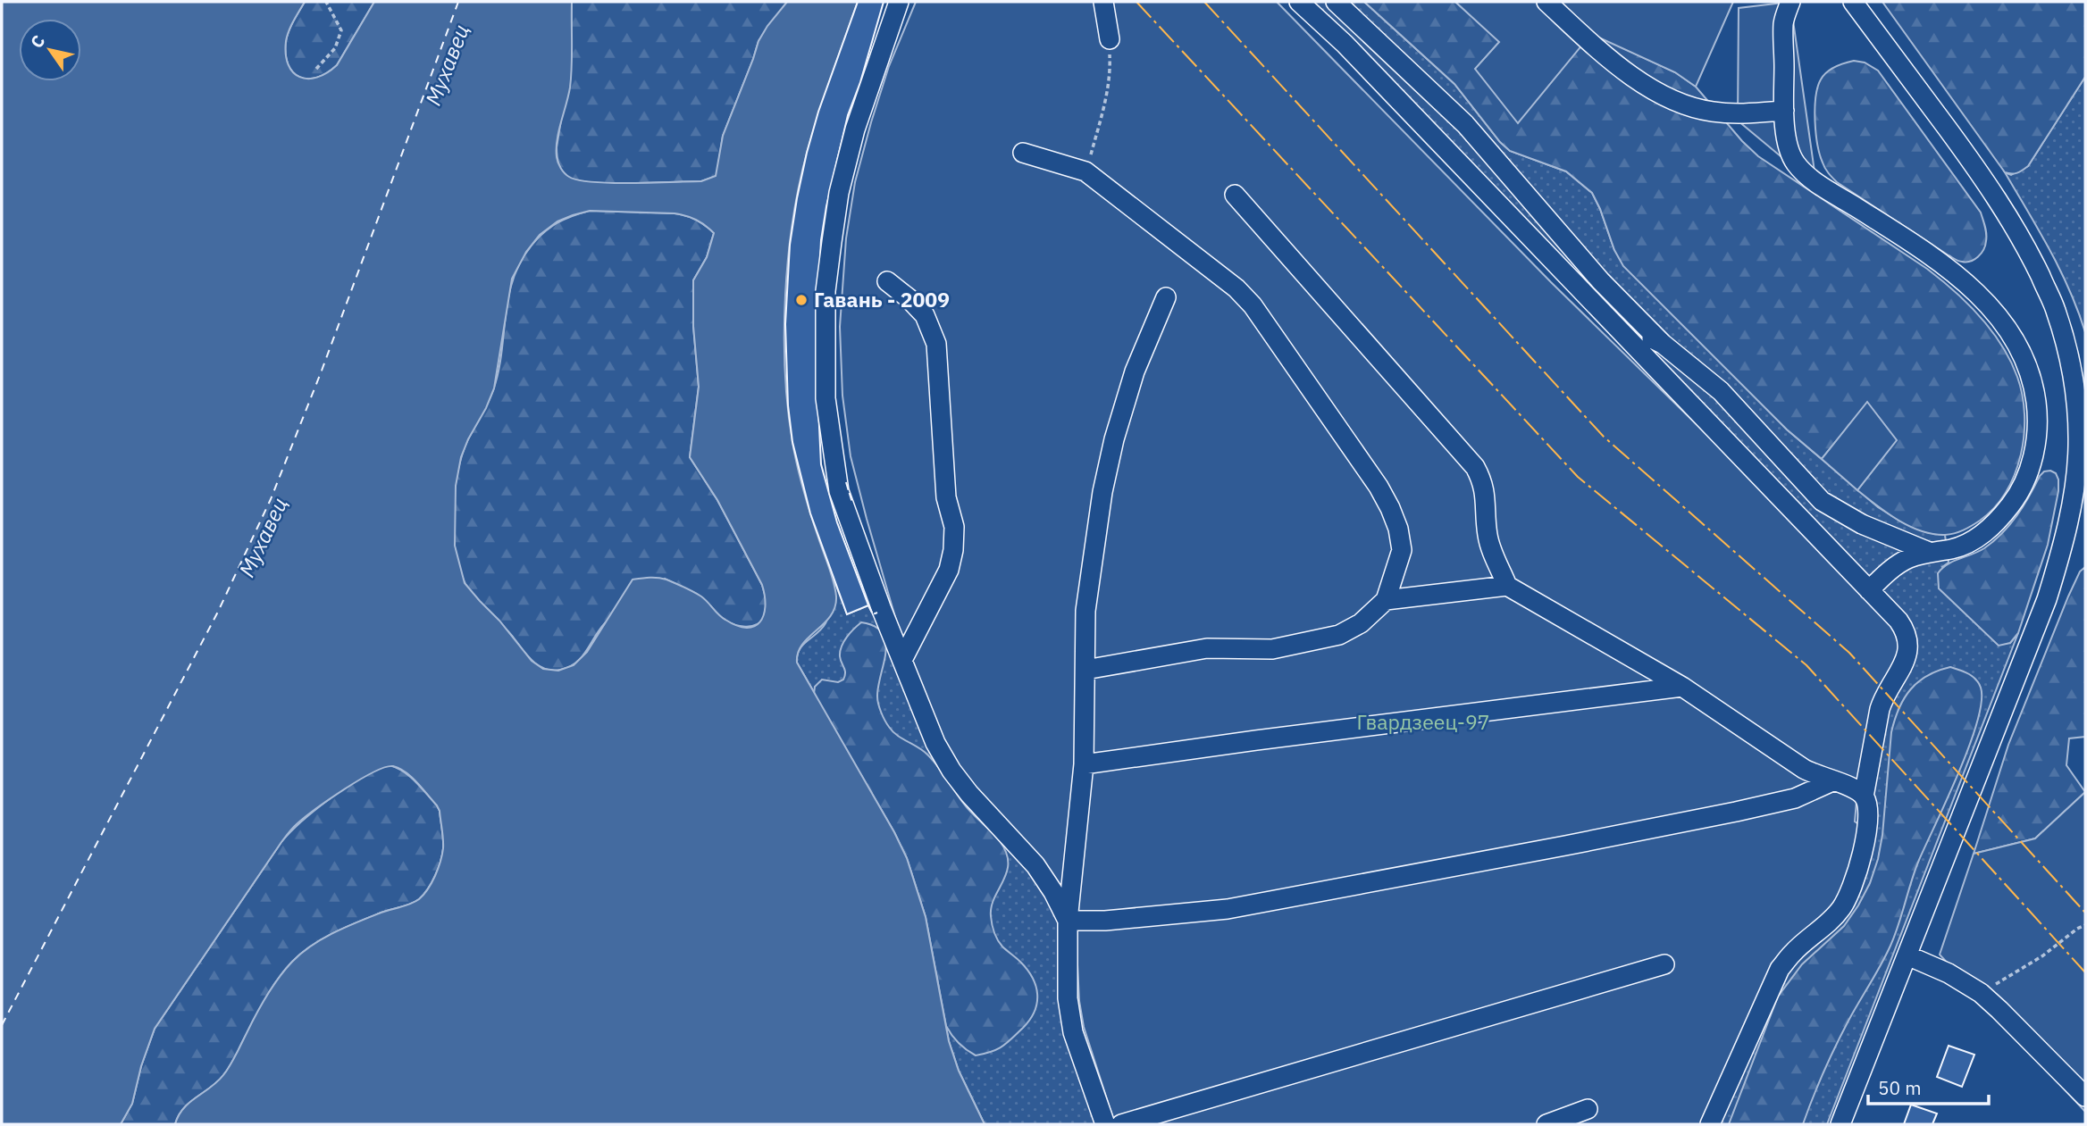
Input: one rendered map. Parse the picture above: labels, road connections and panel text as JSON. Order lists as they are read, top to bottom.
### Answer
{
  "water": ["Мухавец"],
  "parks": ["Гвардзеец-97"],
  "places": ["Гавань - 2009"],
  "scale_bar": "50 m",
  "north": "top left"
}
